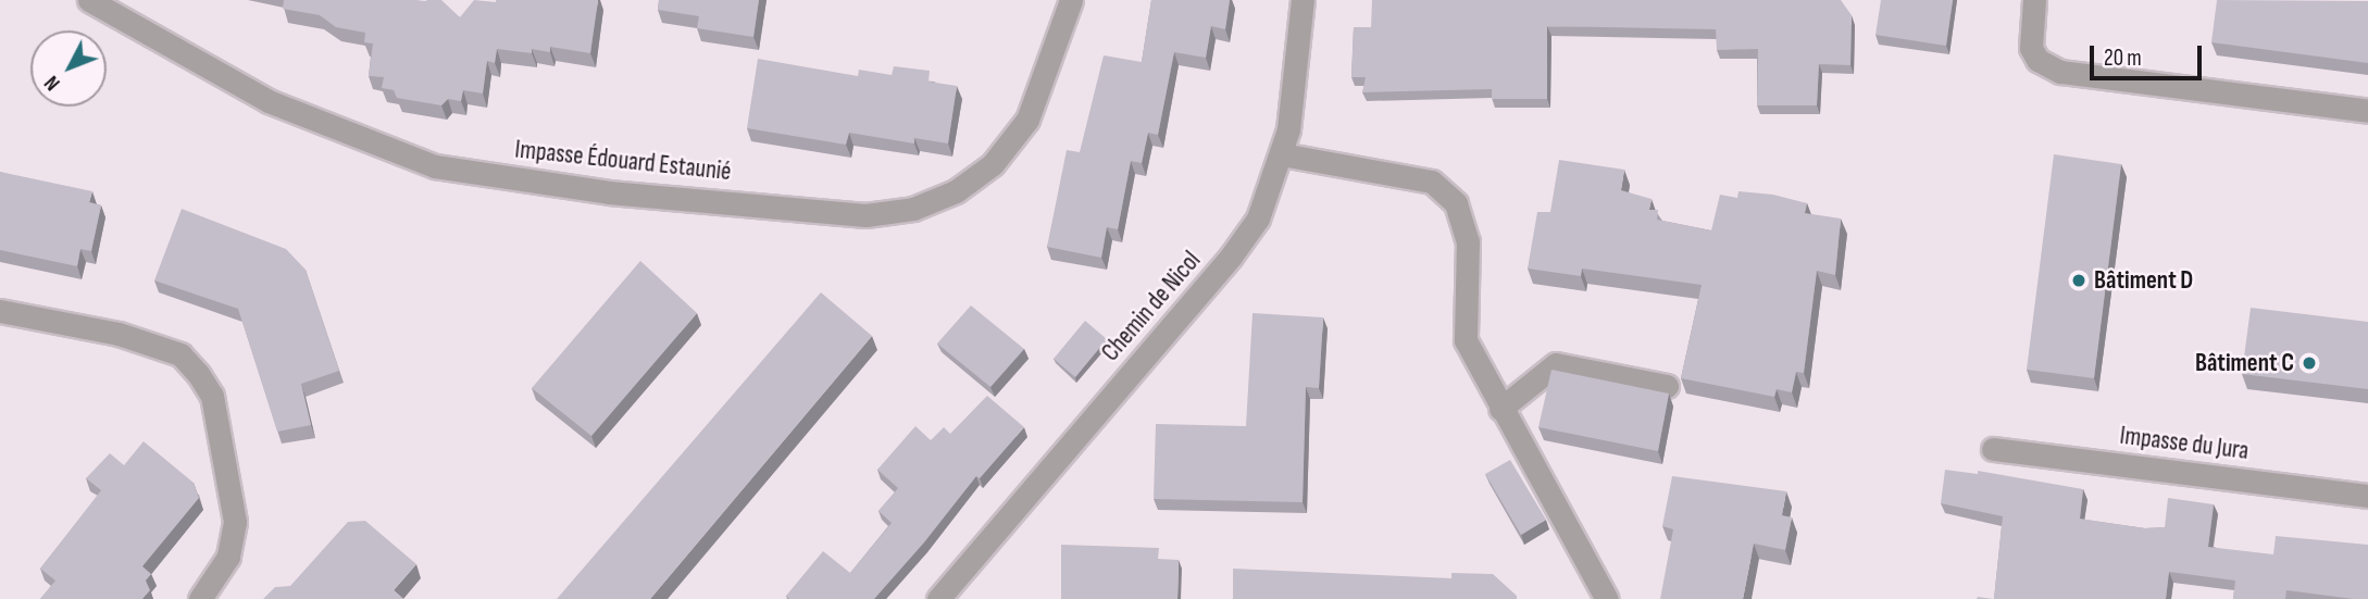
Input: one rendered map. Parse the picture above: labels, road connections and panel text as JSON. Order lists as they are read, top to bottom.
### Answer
{
  "streets": {
    "street": ["Impasse Édouard Estaunié", "Chemin de Nicol", "Impasse du Jura"]
  },
  "places": ["Bâtiment D", "Bâtiment C"],
  "scale_bar": "20 m",
  "north": "bottom left"
}
